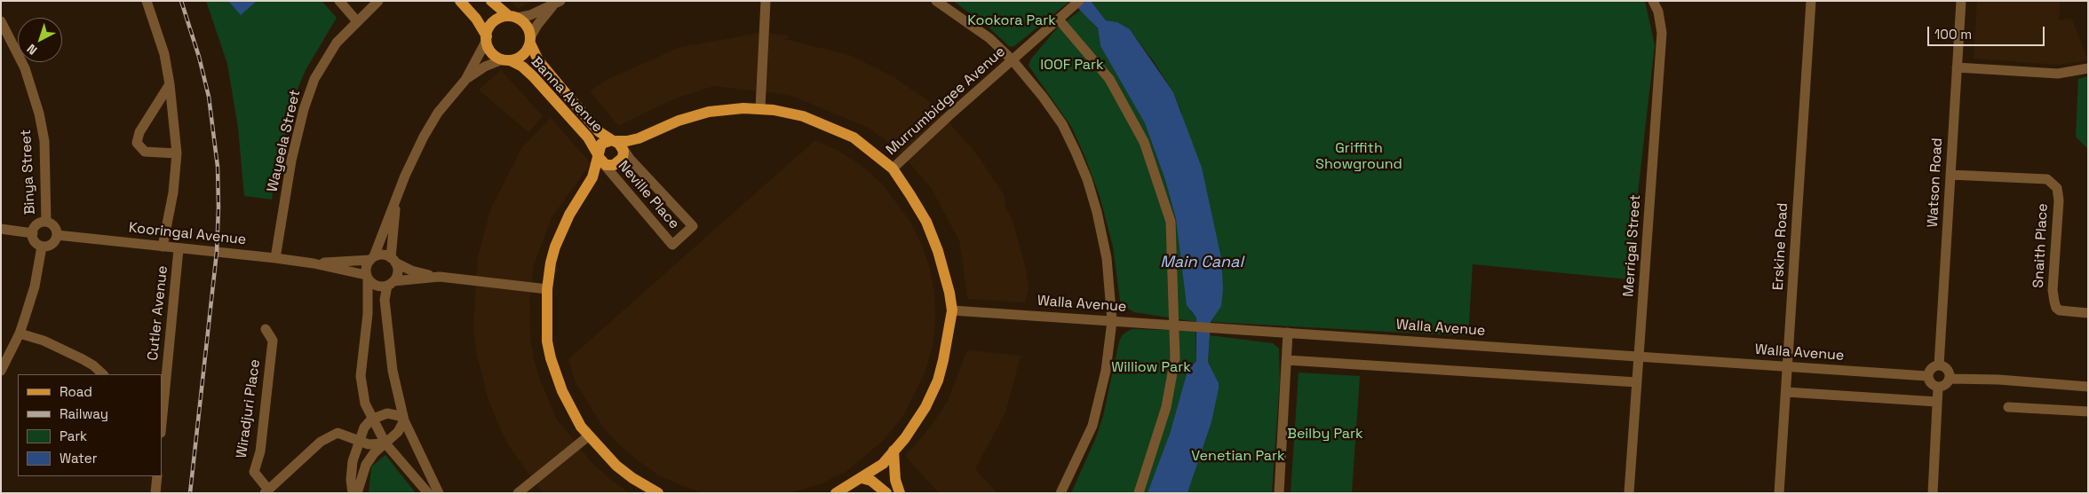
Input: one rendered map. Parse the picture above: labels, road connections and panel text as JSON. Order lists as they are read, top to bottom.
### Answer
{
  "streets": {
    "main road": ["Banna Avenue"],
    "street": [
      "Murrumbidgee Avenue",
      "Wayeela Street",
      "Binya Street",
      "Watson Road",
      "Neville Place",
      "Kooringal Avenue",
      "Merrigal Street",
      "Snaith Place",
      "Erskine Road",
      "Walla Avenue",
      "Cutler Avenue",
      "Wiradjuri Place"
    ]
  },
  "crossings": [
    ["Banna Avenue", "Neville Place"],
    ["Wayeela Street", "Kooringal Avenue"],
    ["Binya Street", "Kooringal Avenue"],
    ["Watson Road", "Snaith Place"],
    ["Watson Road", "Walla Avenue"],
    ["Kooringal Avenue", "Cutler Avenue"],
    ["Merrigal Street", "Walla Avenue"],
    ["Erskine Road", "Walla Avenue"]
  ],
  "water": ["Main Canal"],
  "parks": [
    "Kookora Park",
    "IOOF Park",
    "Griffith Showground",
    "Williow Park",
    "Beilby Park",
    "Venetian Park"
  ],
  "legend": [
    "Road",
    "Railway",
    "Park",
    "Water"
  ],
  "scale_bar": "100 m",
  "north": "bottom left"
}
